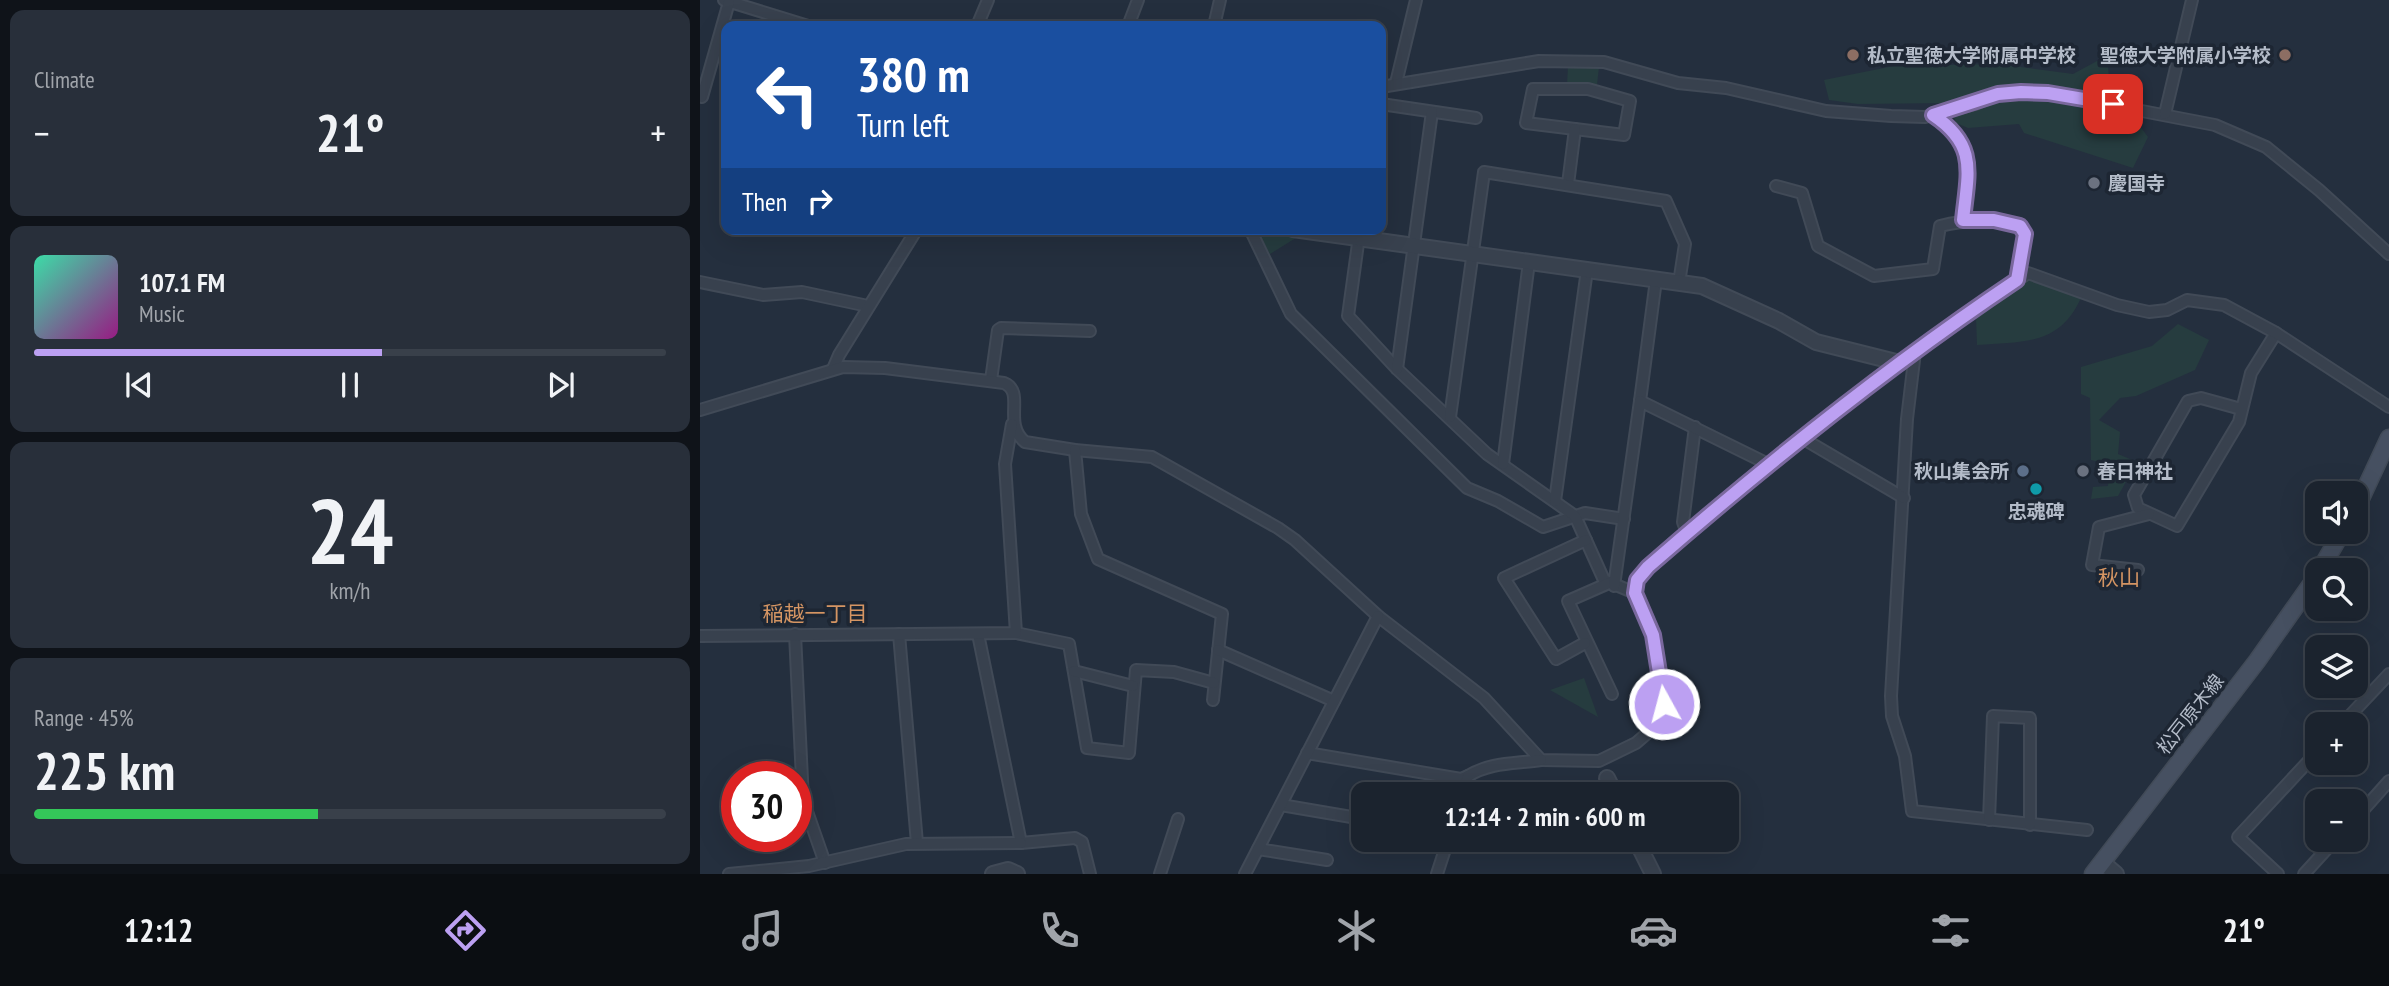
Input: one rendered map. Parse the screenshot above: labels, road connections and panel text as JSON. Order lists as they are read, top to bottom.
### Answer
{
  "streets": {
    "main road": ["松戸原木線"]
  },
  "districts": ["秋山", "稲越一丁目"],
  "places": [
    "私立聖徳大学附属中学校",
    "聖徳大学附属小学校",
    "慶国寺",
    "秋山集会所",
    "春日神社",
    "忠魂碑"
  ],
  "page": {
    "tile": [
      "Climate",
      ["24", "km/h"],
      ["Range · 45%", "225 km"]
    ],
    "turn": ["380 m", "Turn left"],
    "heat": ["−", "21°", "+"],
    "then": "Then",
    "song": ["107.1 FM", "Music"],
    "map_buttons": ["+", "−"],
    "limit": "30",
    "trip": "12:14 · 2 min · 600 m",
    "tabs": ["12:12", "21°"]
  }
}
